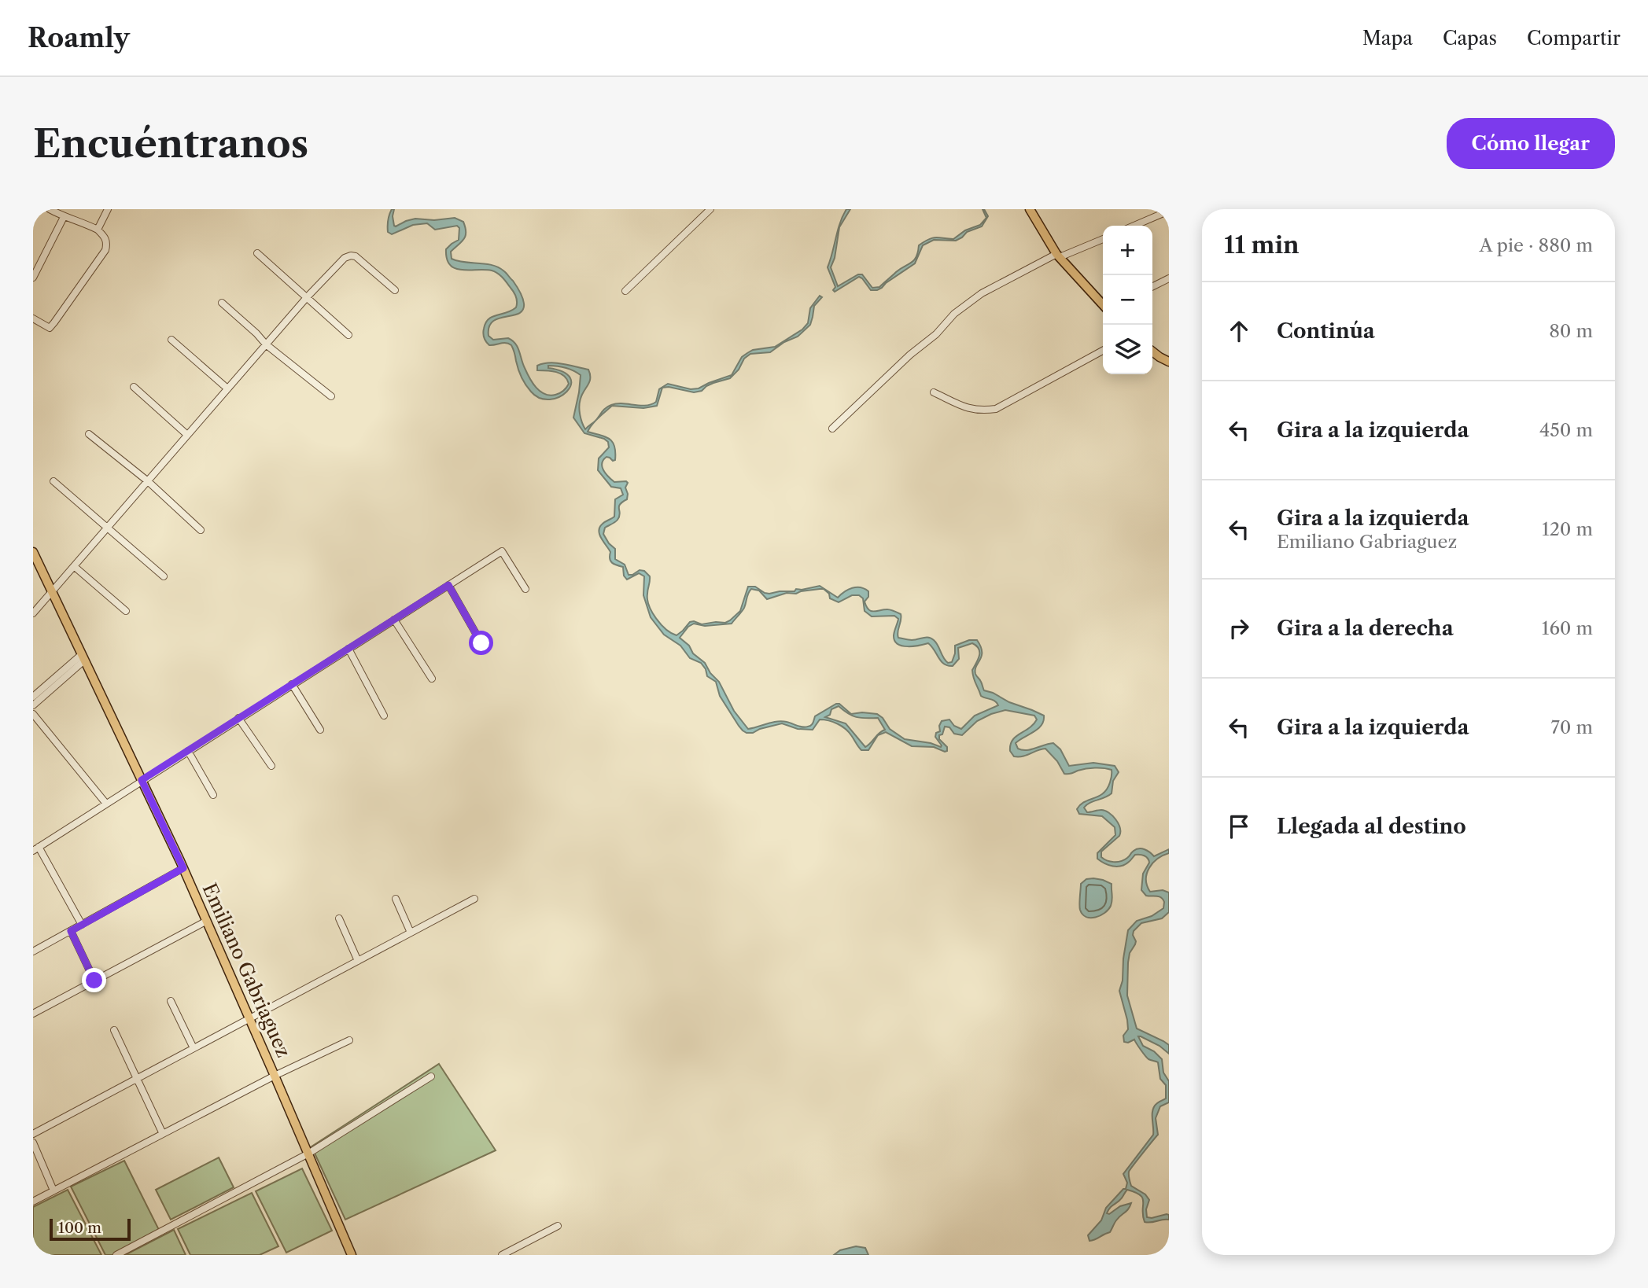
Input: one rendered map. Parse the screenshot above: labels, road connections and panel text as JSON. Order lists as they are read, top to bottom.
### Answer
{
  "streets": {
    "main road": ["Emiliano Gabriaguez"]
  },
  "scale_bar": "100 m",
  "page": {
    "header": "Roamly",
    "nav": ["Mapa", "Capas", "Compartir"],
    "buttons": "Cómo llegar",
    "title": "Encuéntranos",
    "heading": ["11 min", "A pie · 880 m"],
    "map_buttons": ["+", "−"],
    "list": [
      ["Continúa", "80 m"],
      ["Gira a la izquierda", "450 m"],
      ["Gira a la izquierda", "Emiliano Gabriaguez", "120 m"],
      ["Gira a la derecha", "160 m"],
      ["Gira a la izquierda", "70 m"],
      "Llegada al destino"
    ],
    "scale": "100 m"
  }
}
